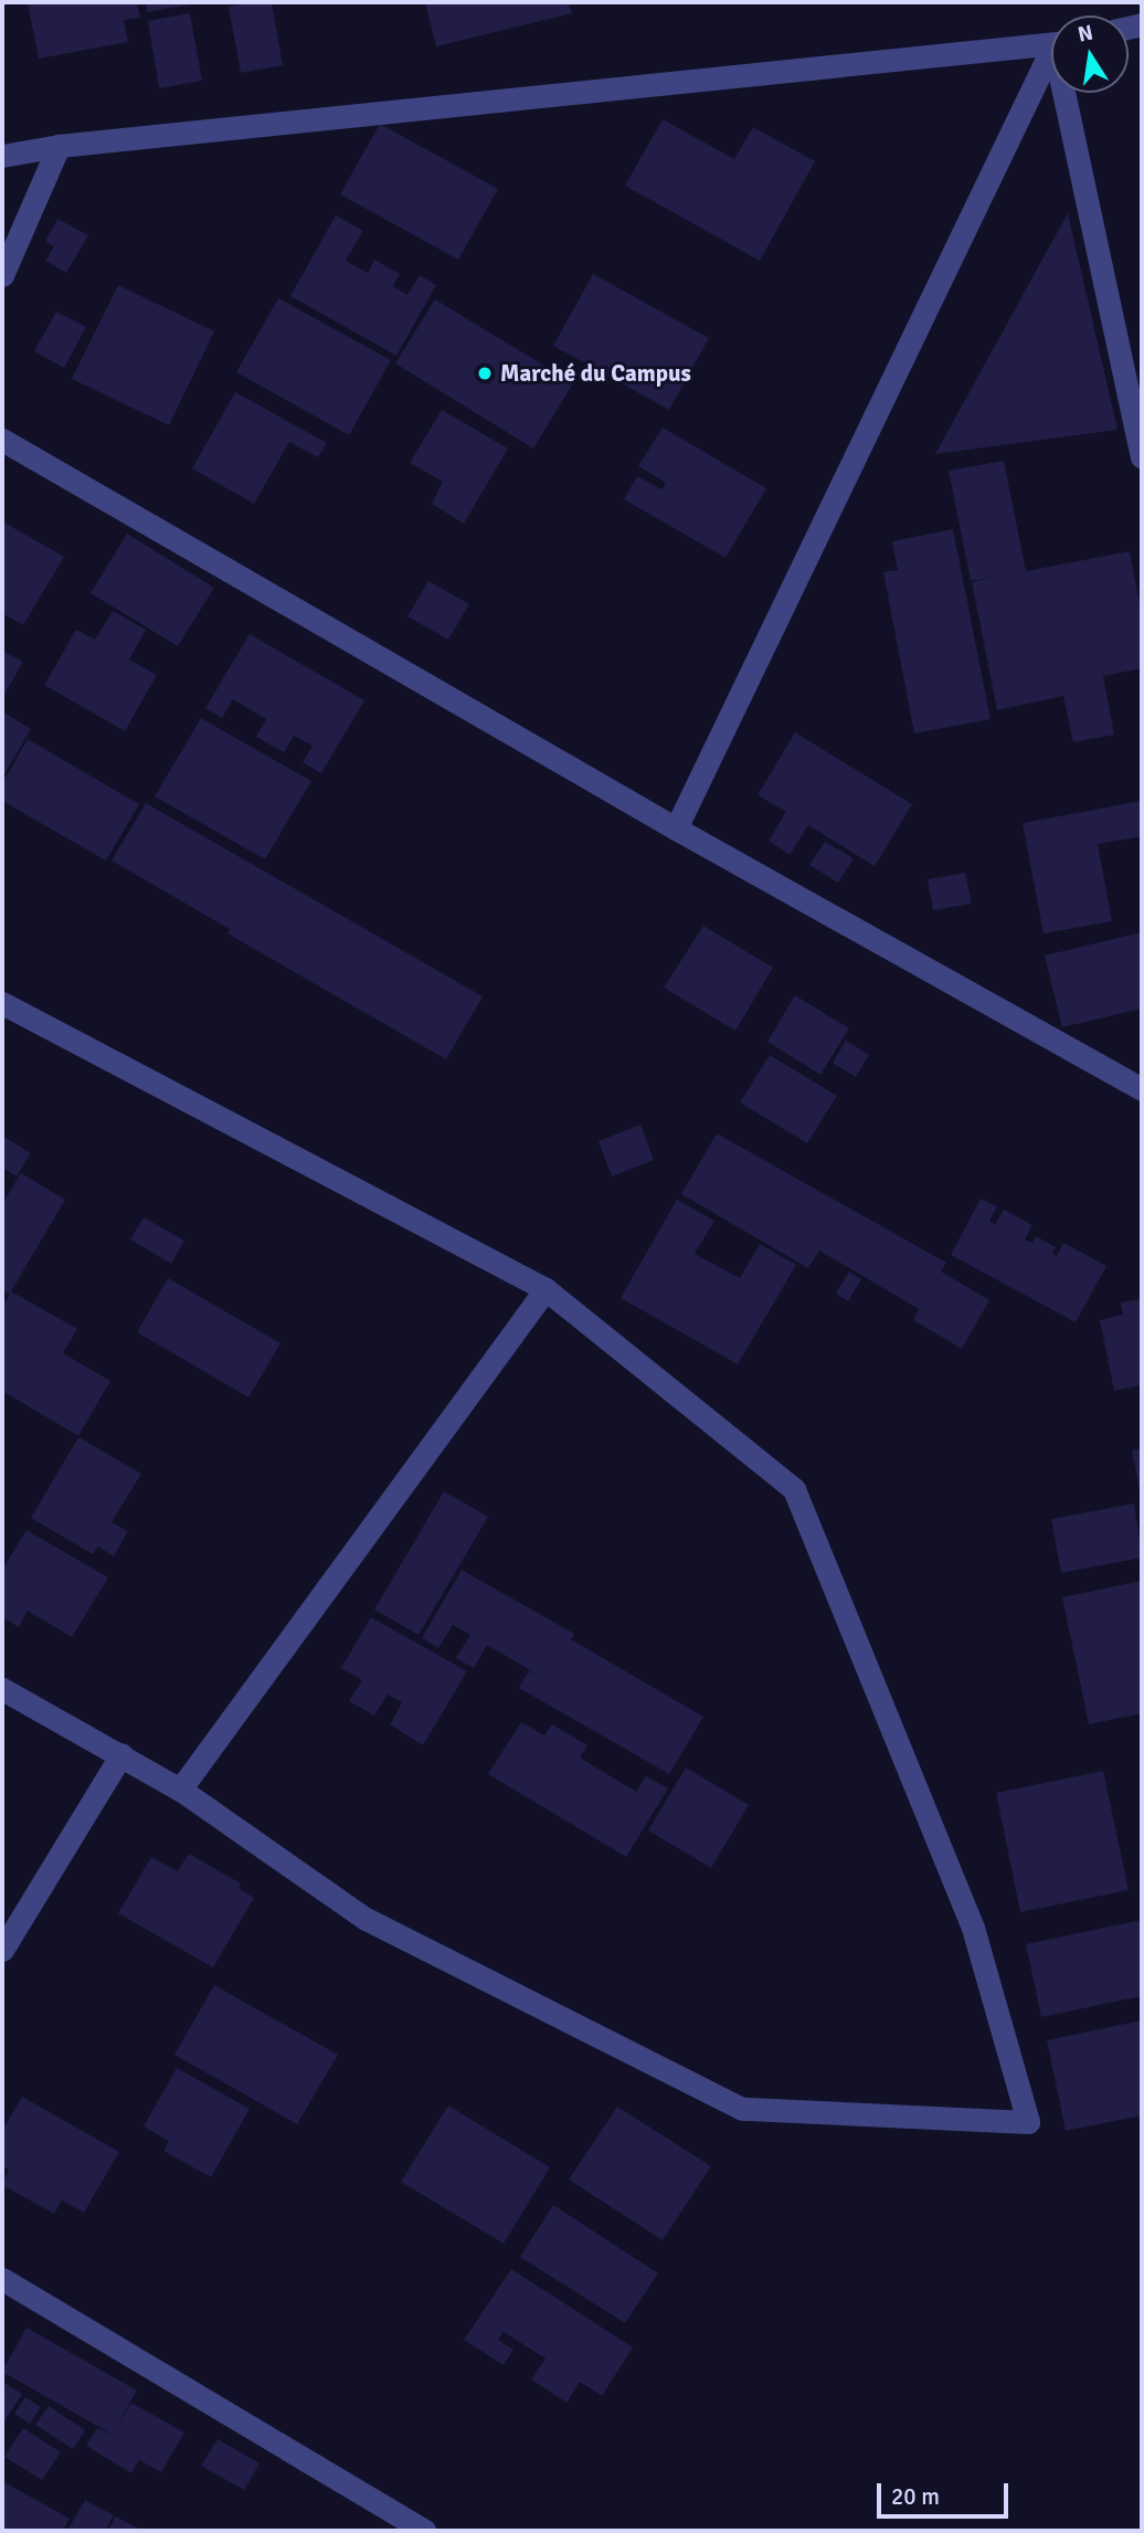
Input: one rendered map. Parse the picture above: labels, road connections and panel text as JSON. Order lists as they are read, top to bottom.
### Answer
{
  "places": ["Marché du Campus"],
  "scale_bar": "20 m",
  "north": "top"
}
